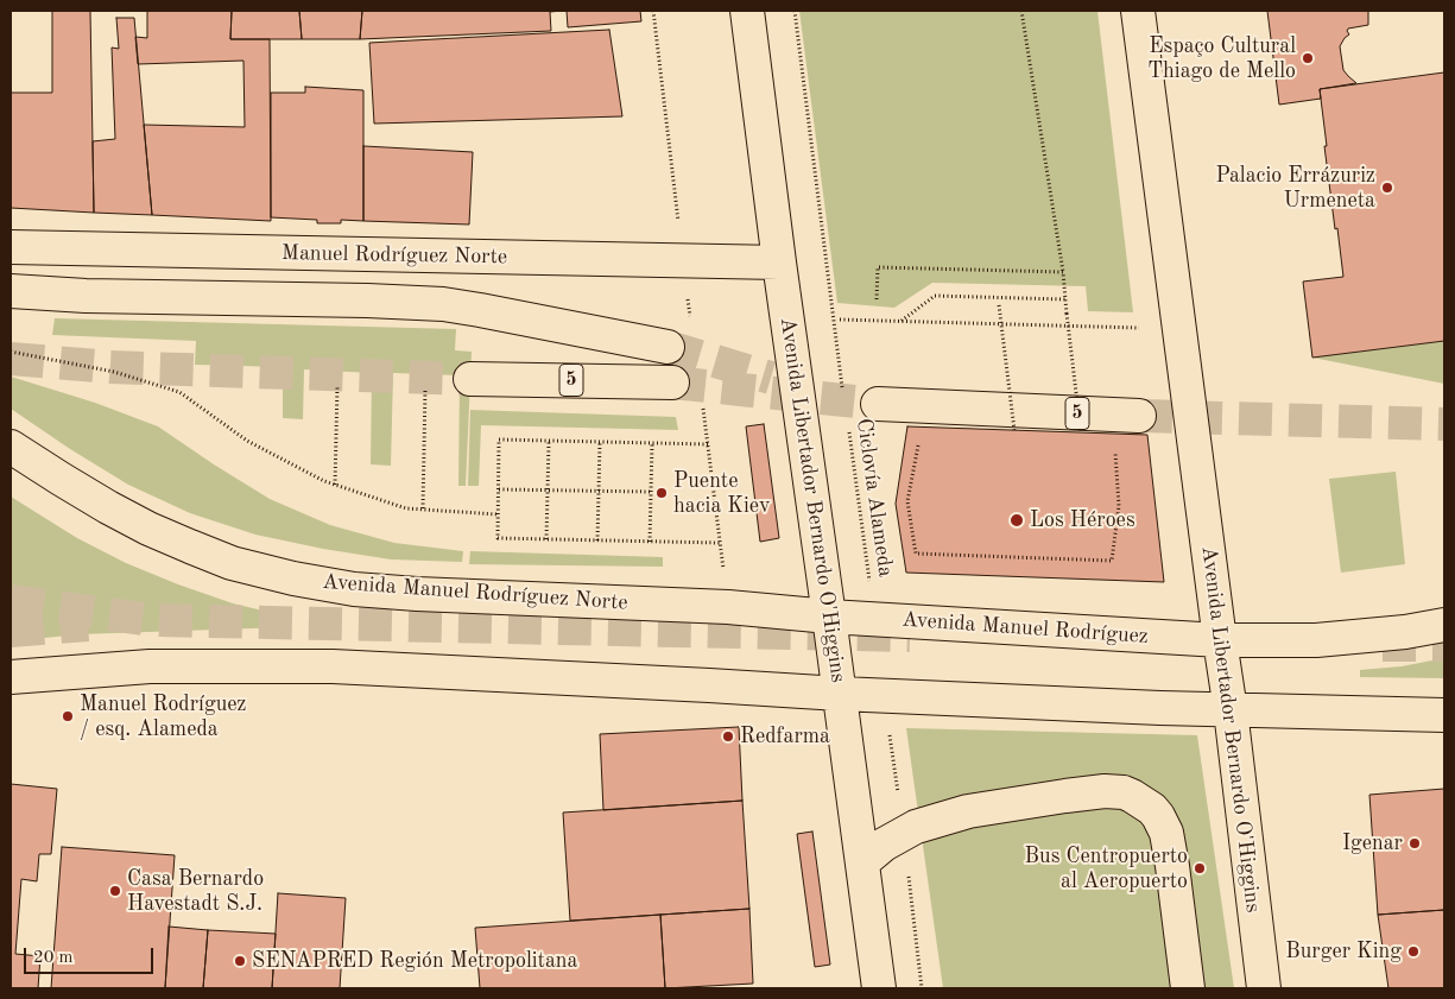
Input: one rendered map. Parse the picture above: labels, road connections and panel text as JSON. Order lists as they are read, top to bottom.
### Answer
{
  "streets": {
    "main road": [
      "Manuel Rodríguez Norte",
      "5",
      "Avenida Libertador Bernardo O'Higgins",
      "Avenida Manuel Rodríguez Norte",
      "Avenida Manuel Rodríguez"
    ],
    "path": ["Ciclovía Alameda"]
  },
  "crossings": [
    ["Manuel Rodríguez Norte", "Avenida Libertador Bernardo O'Higgins"],
    ["Ciclovía Alameda", "Avenida Manuel Rodríguez"],
    ["Avenida Libertador Bernardo O'Higgins", "Avenida Manuel Rodríguez Norte"],
    ["Avenida Libertador Bernardo O'Higgins", "Avenida Manuel Rodríguez"],
    ["Avenida Manuel Rodríguez Norte", "Avenida Manuel Rodríguez"]
  ],
  "places": [
    "Espaço Cultural Thiago de Mello",
    "Palacio Errázuriz Urmeneta",
    "Puente hacia Kiev",
    "Los Héroes",
    "Manuel Rodríguez / esq. Alameda",
    "Redfarma",
    "Igenar",
    "Bus Centropuerto al Aeropuerto",
    "Casa Bernardo Havestadt S.J.",
    "Burger King",
    "SENAPRED Región Metropolitana"
  ],
  "scale_bar": "20 m"
}
